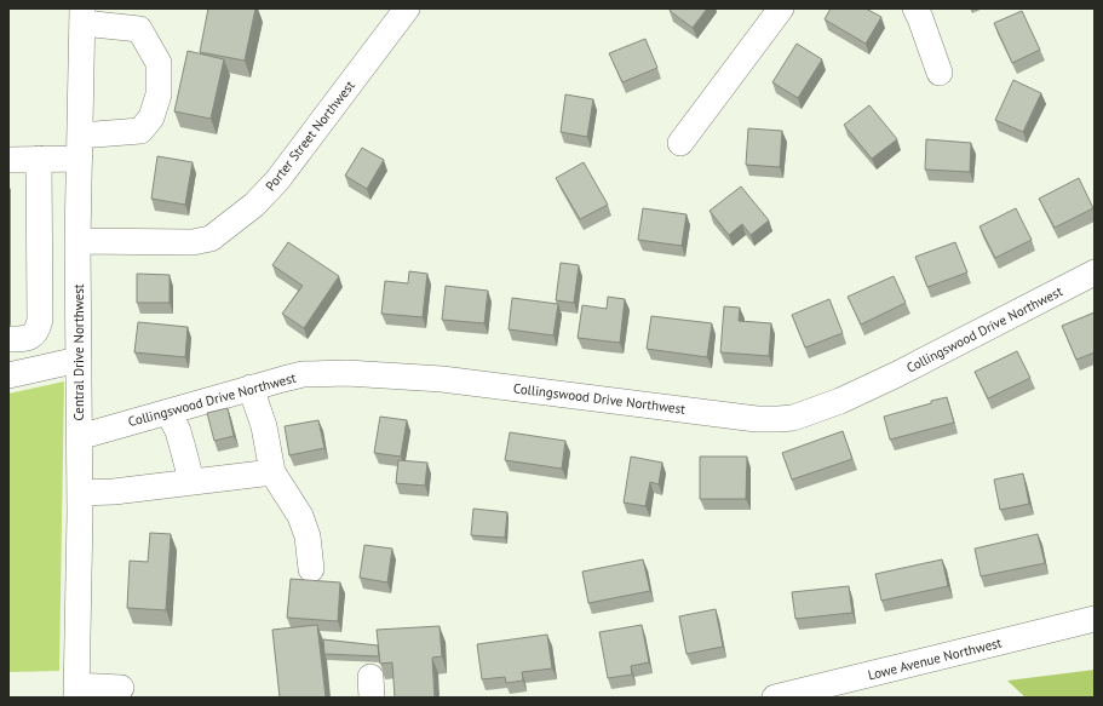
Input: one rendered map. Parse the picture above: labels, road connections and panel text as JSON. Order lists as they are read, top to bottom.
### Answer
{
  "streets": {
    "street": [
      "Porter Street Northwest",
      "Collingswood Drive Northwest",
      "Central Drive Northwest",
      "Lowe Avenue Northwest"
    ]
  },
  "crossings": [
    ["Porter Street Northwest", "Central Drive Northwest"],
    ["Collingswood Drive Northwest", "Central Drive Northwest"]
  ]
}
